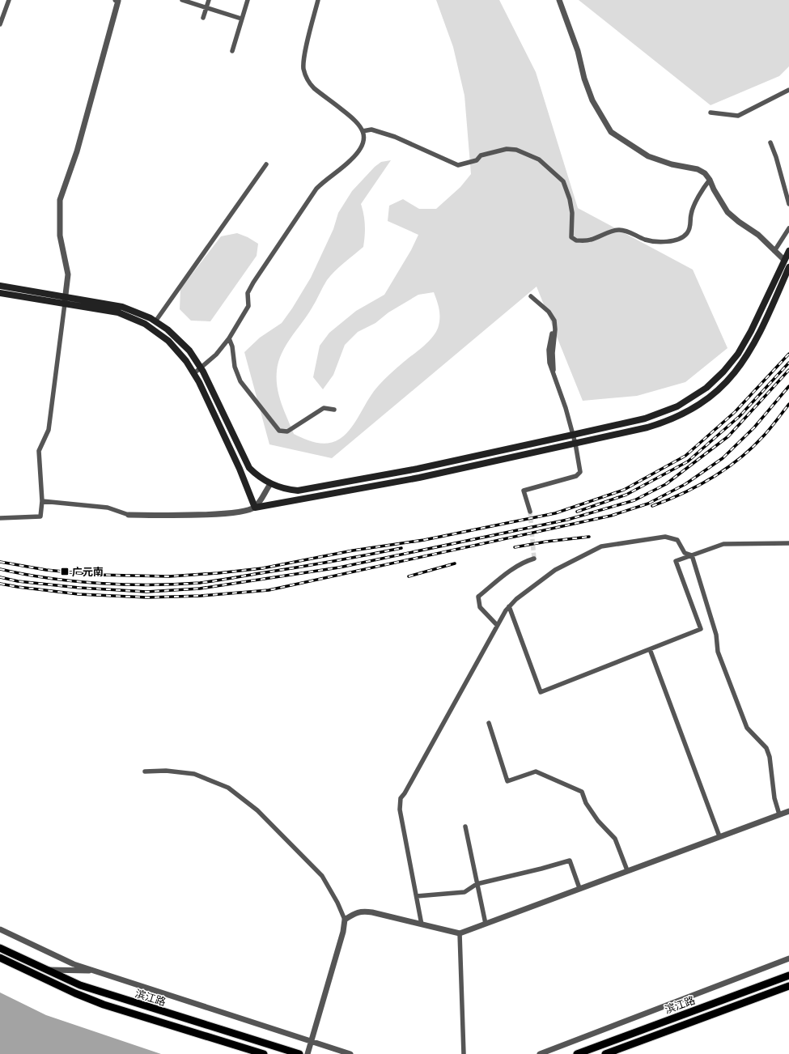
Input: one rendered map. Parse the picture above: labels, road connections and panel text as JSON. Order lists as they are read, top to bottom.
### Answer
{
  "streets": {
    "highway": ["滨江路"]
  },
  "places": {
    "transit": ["广元南"]
  }
}
